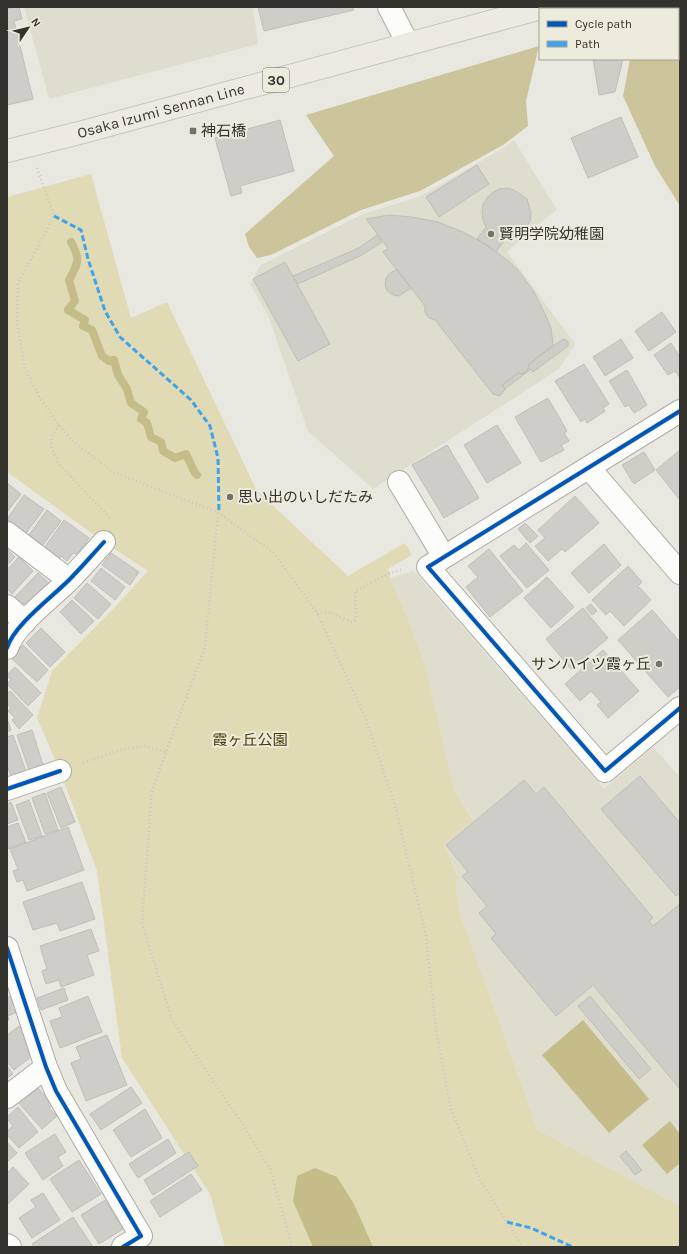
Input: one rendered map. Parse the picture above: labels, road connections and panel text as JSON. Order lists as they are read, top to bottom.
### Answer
{
  "streets": {
    "main road": ["30", "Osaka Izumi Sennan Line"]
  },
  "parks": ["霞ヶ丘公園"],
  "places": {
    "transit": ["神石橋"],
    "other": ["賢明学院幼稚園", "思い出のいしだたみ", "サンハイツ霞ヶ丘"]
  },
  "legend": ["Cycle path", "Path"],
  "north": "top right"
}
